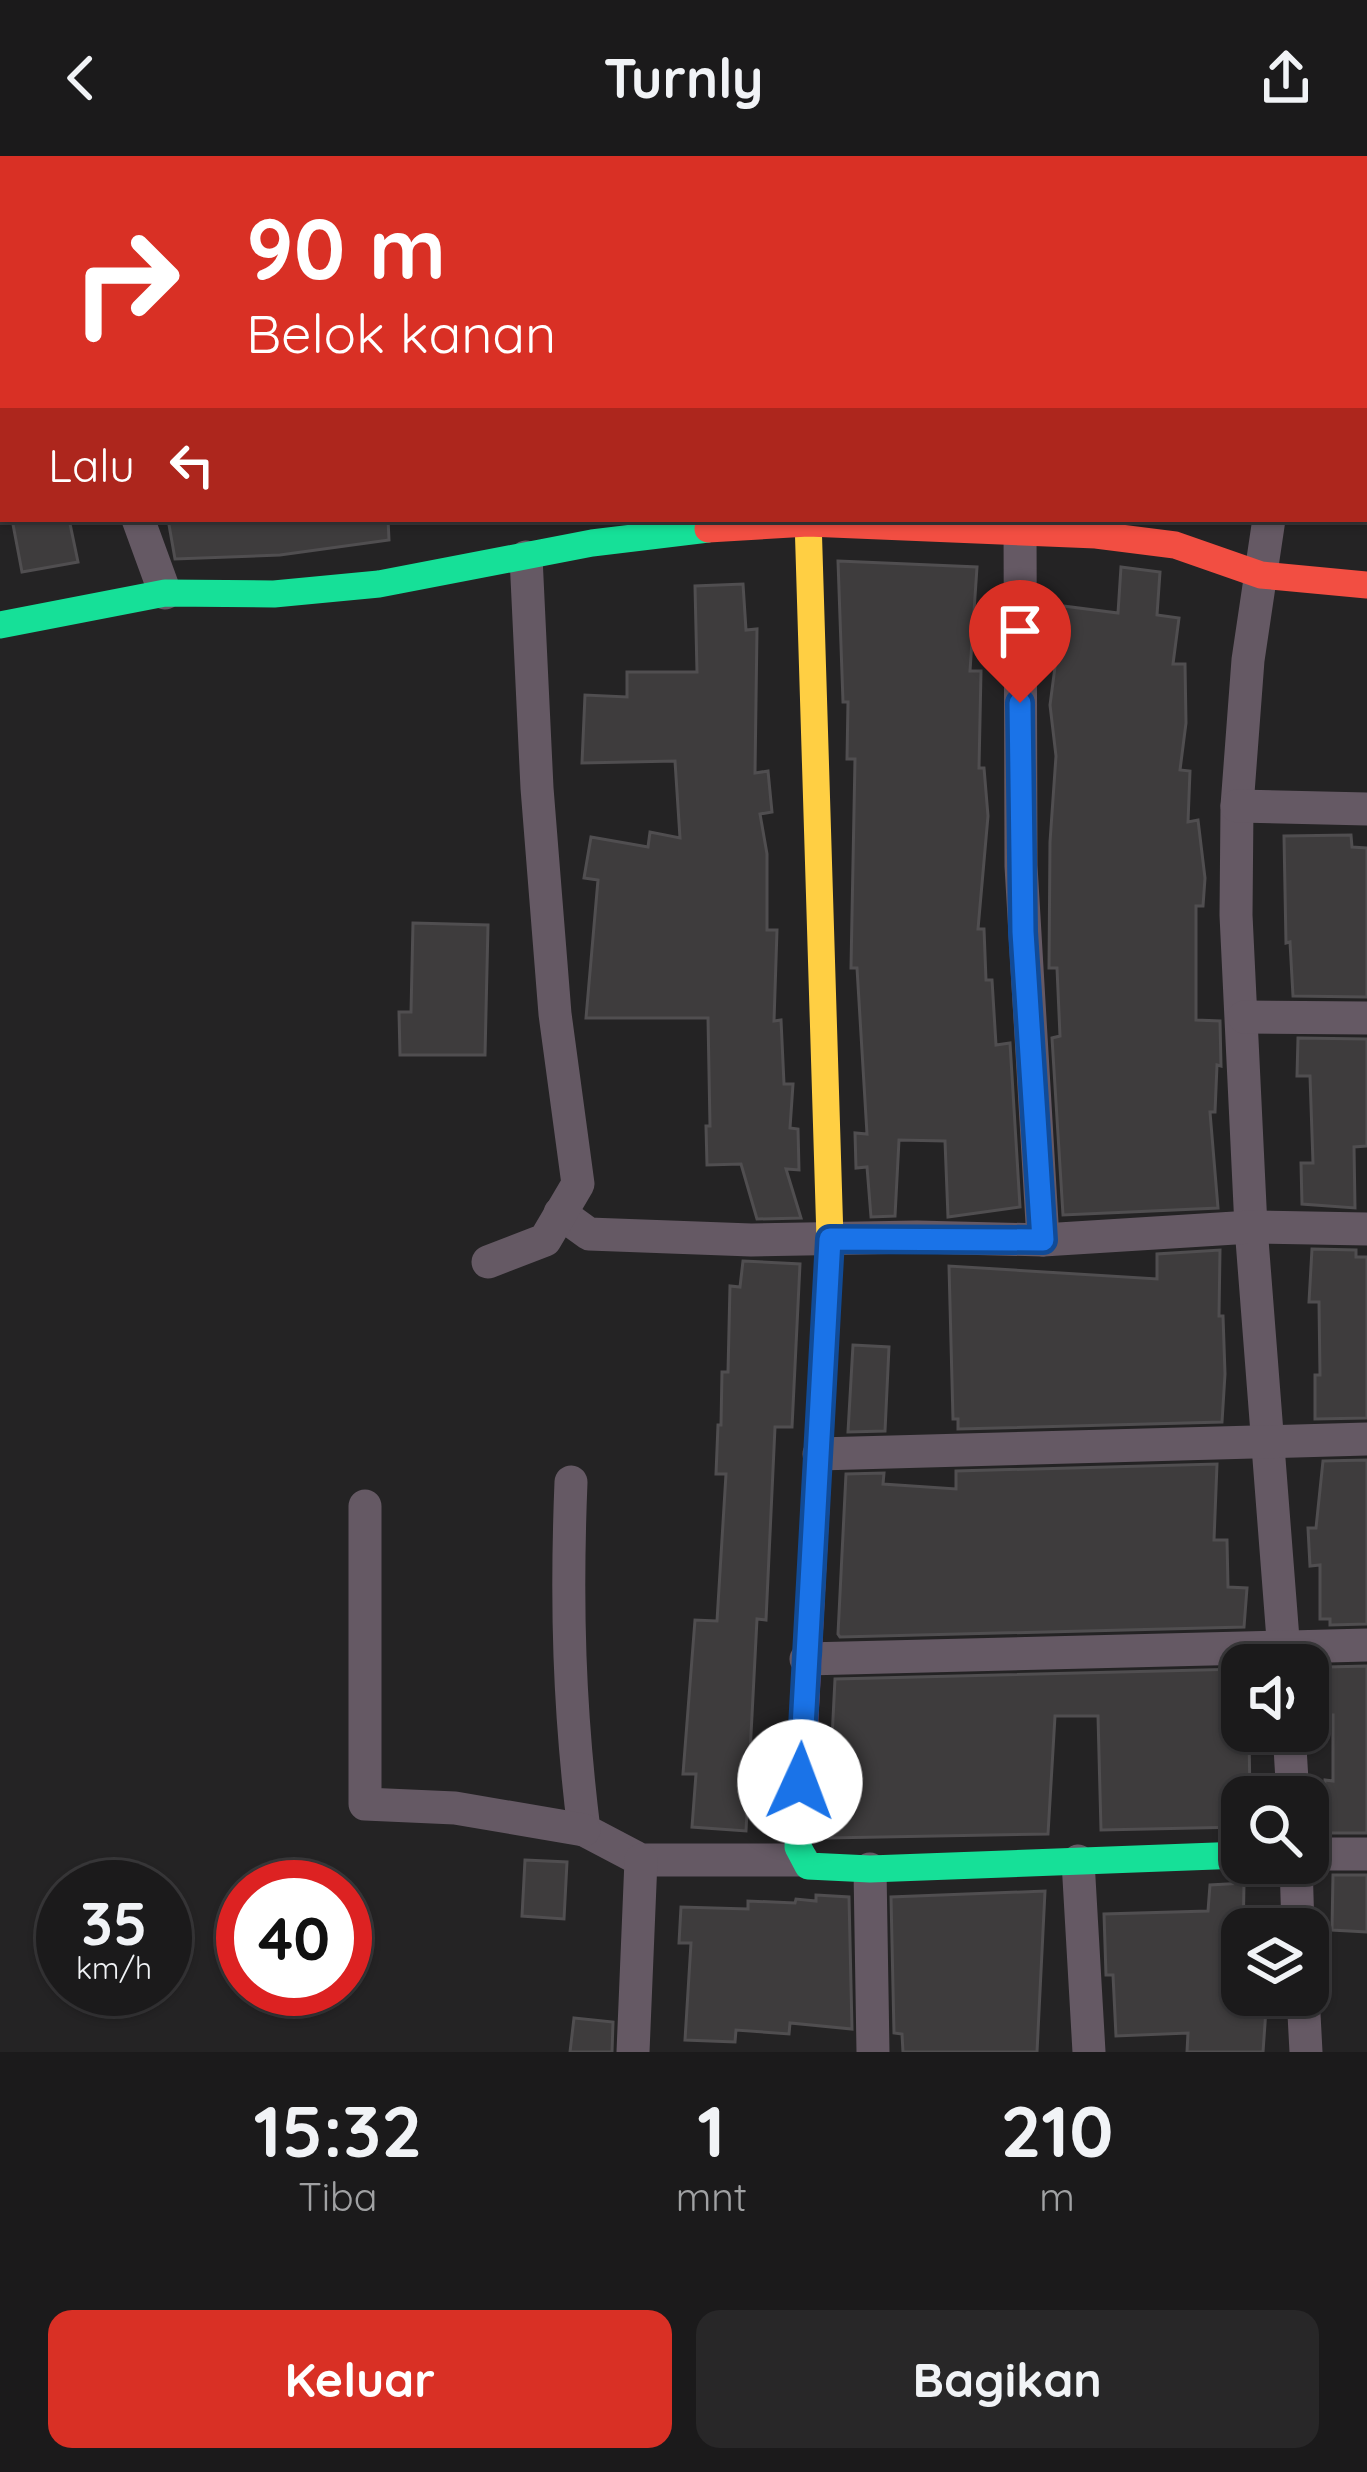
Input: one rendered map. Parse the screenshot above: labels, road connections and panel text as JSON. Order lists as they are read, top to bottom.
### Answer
{
  "page": {
    "header": "Turnly",
    "turn": ["90 m", "Belok kanan"],
    "then": "Lalu",
    "speed": "35 km/h",
    "limit": "40",
    "eta": [
      "15:32",
      "Tiba",
      "1",
      "mnt",
      "210",
      "m"
    ],
    "buttons": ["Keluar", "Bagikan"]
  }
}
